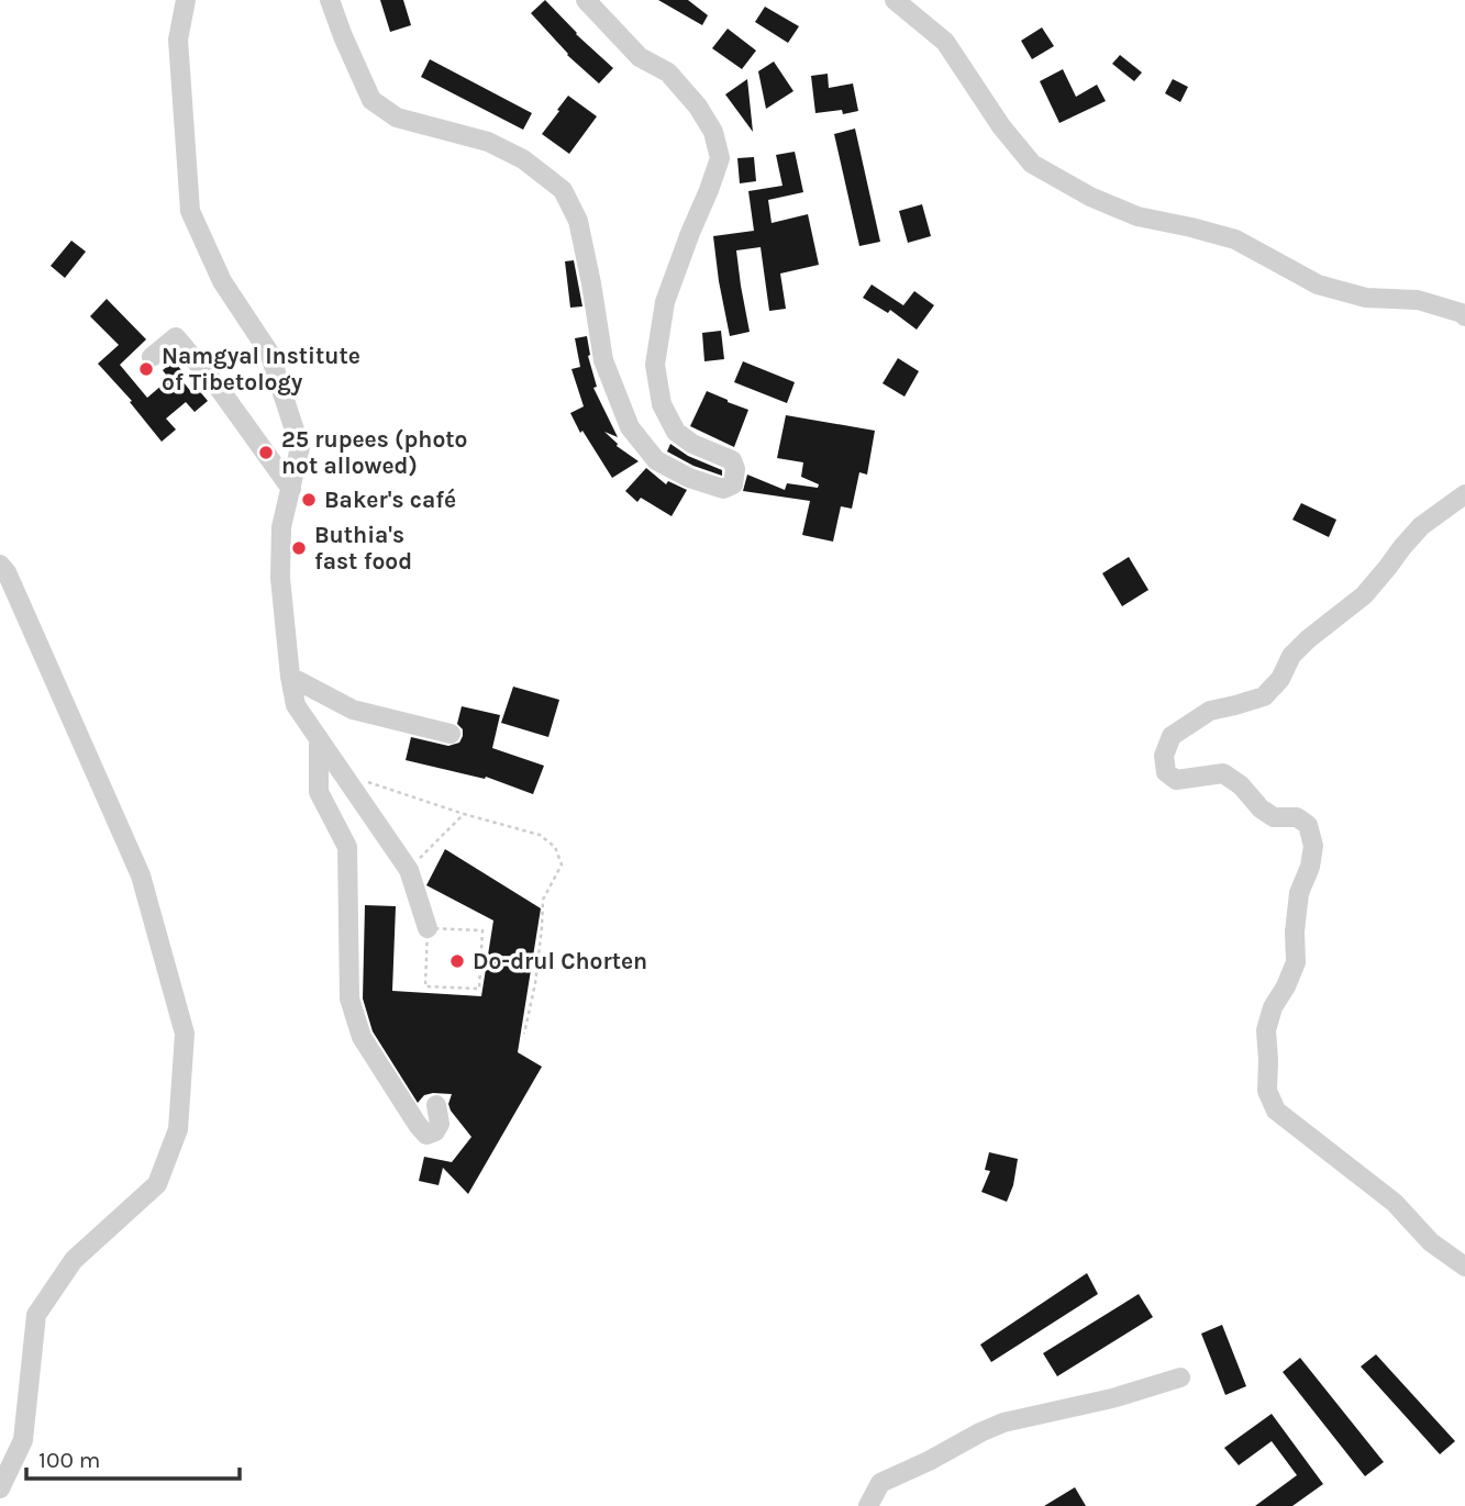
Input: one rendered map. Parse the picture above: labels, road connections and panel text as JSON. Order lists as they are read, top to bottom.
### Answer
{
  "places": [
    "Namgyal Institute of Tibetology",
    "25 rupees (photo not allowed)",
    "Baker's café",
    "Buthia's fast food",
    "Do-drul Chorten"
  ],
  "scale_bar": "100 m"
}
